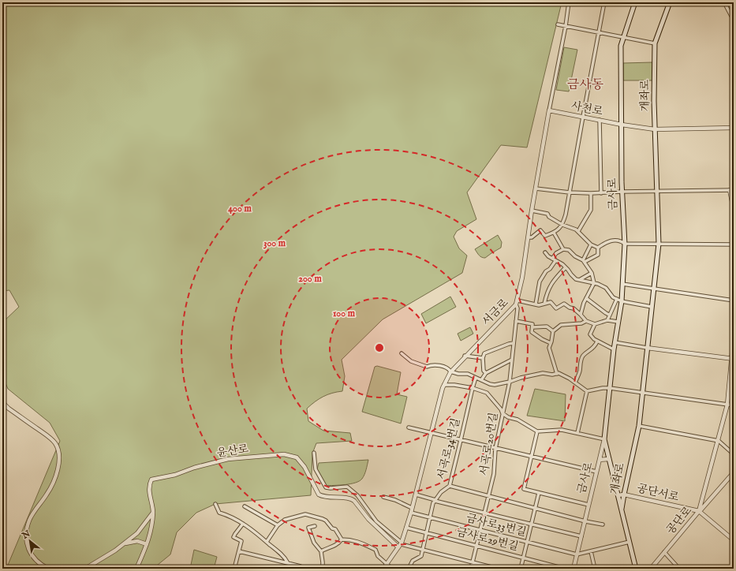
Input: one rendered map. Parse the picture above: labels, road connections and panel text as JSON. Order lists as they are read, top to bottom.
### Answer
{
  "streets": {
    "main road": ["개좌로", "금사로"],
    "street": [
      "사천로",
      "서금로",
      "서곡로20번길",
      "서곡로34번길",
      "윤산로",
      "공단서로",
      "공단로",
      "금사로33번길",
      "금사로29번길"
    ]
  },
  "crossings": [
    ["개좌로", "사천로"],
    ["개좌로", "금사로"],
    ["개좌로", "공단서로"],
    ["사천로", "금사로"],
    ["사천로", "서금로"],
    ["금사로", "공단서로"],
    ["금사로", "금사로33번길"],
    ["서금로", "서곡로20번길"],
    ["서금로", "윤산로"],
    ["서금로", "금사로33번길"],
    ["서금로", "금사로29번길"],
    ["서곡로20번길", "금사로33번길"],
    ["서곡로20번길", "금사로29번길"],
    ["서곡로34번길", "금사로33번길"],
    ["서곡로34번길", "금사로29번길"],
    ["공단서로", "공단로"]
  ],
  "districts": ["금사동"],
  "north": "top left",
  "rings": [
    "400 m",
    "300 m",
    "200 m",
    "100 m"
  ]
}
